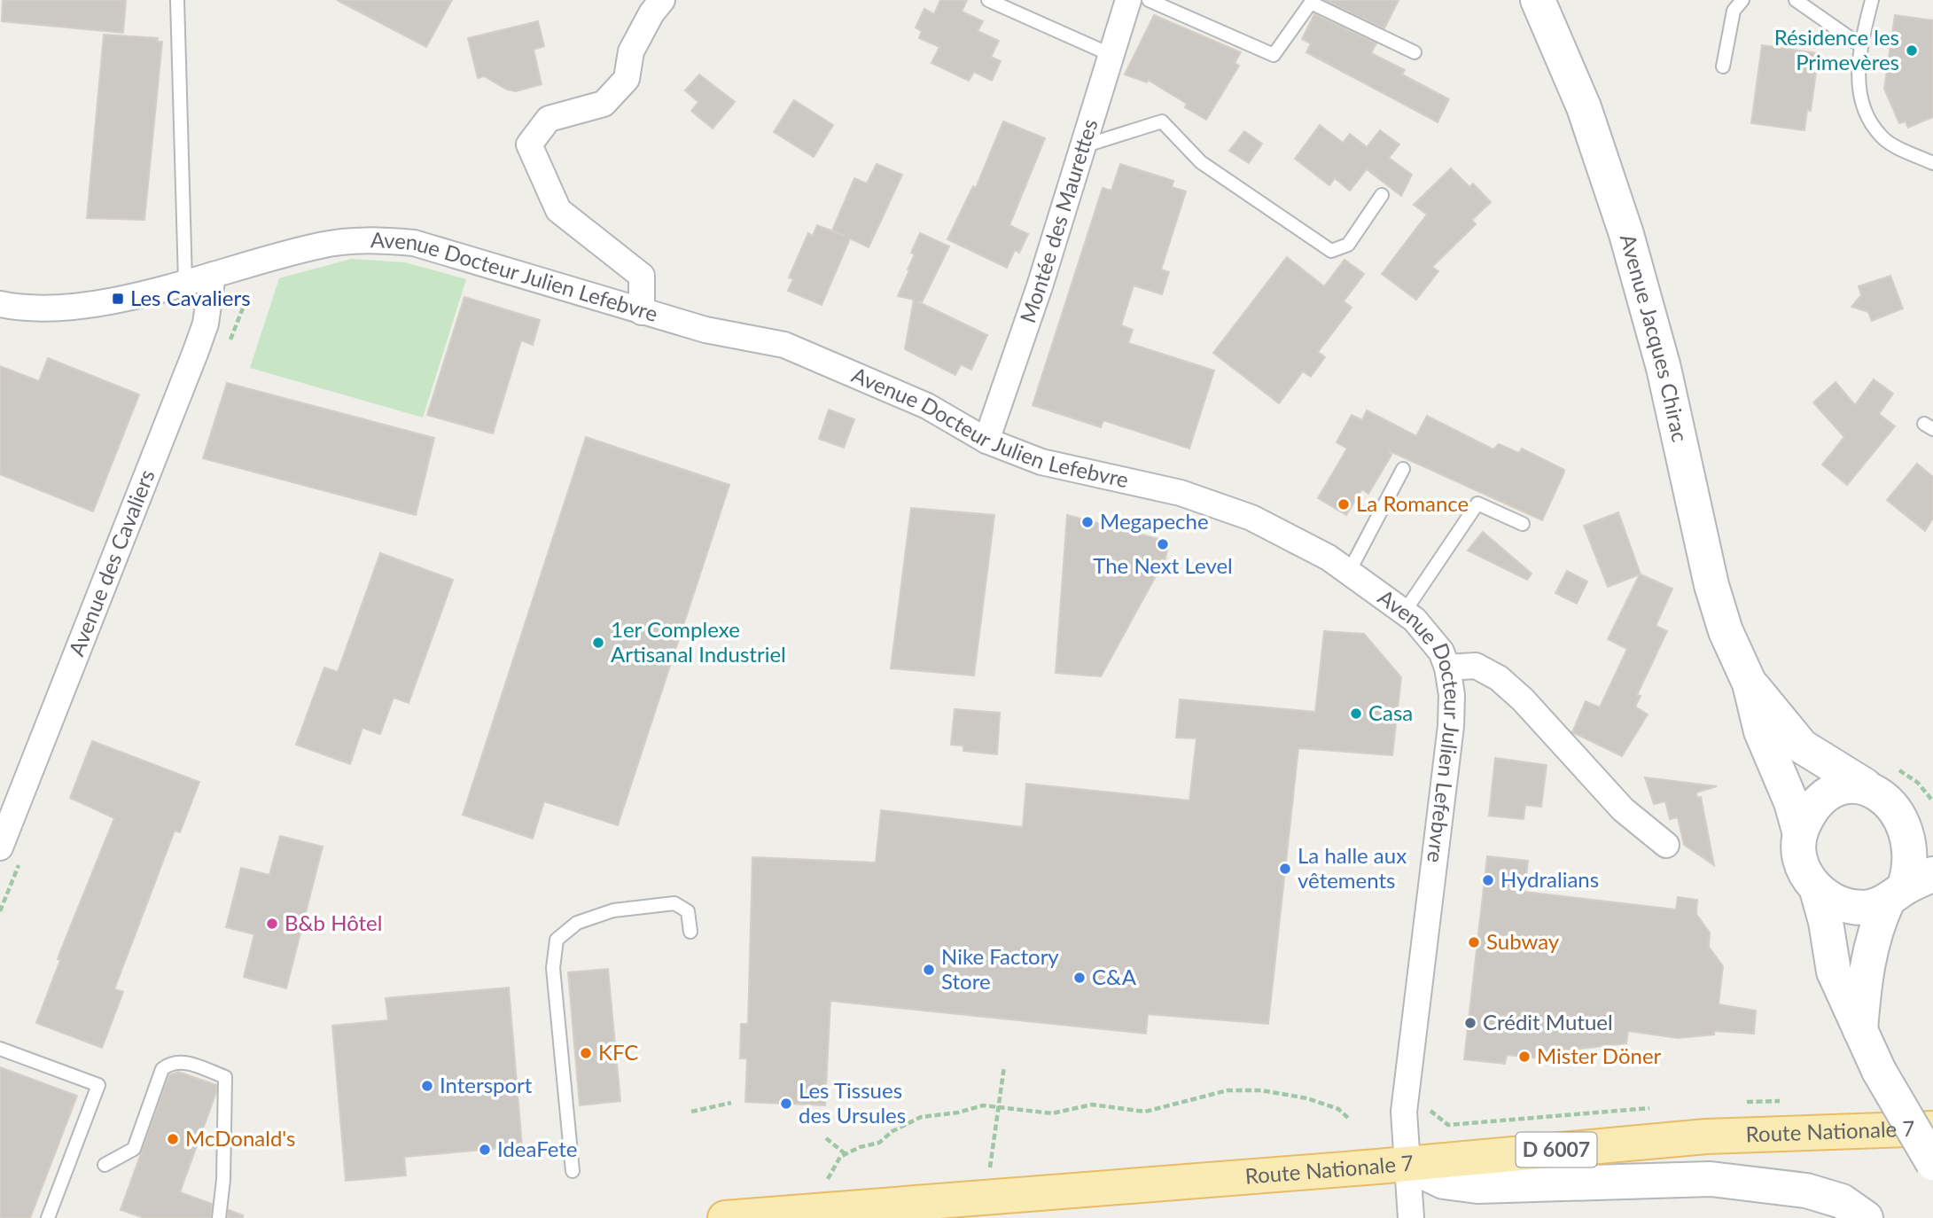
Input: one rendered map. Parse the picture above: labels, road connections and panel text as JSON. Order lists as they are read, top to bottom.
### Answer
{
  "streets": {
    "main road": ["Avenue Jacques Chirac", "Route Nationale 7", "D 6007"],
    "street": ["Montée des Maurettes", "Avenue Docteur Julien Lefebvre", "Avenue des Cavaliers"]
  },
  "crossings": [
    ["Montée des Maurettes", "Avenue Docteur Julien Lefebvre"],
    ["Avenue Docteur Julien Lefebvre", "Avenue des Cavaliers"],
    ["Avenue Docteur Julien Lefebvre", "Route Nationale 7"]
  ],
  "places": {
    "other": [
      "Résidence les Primevères",
      "La Romance",
      "Megapeche",
      "The Next Level",
      "1er Complexe Artisanal Industriel",
      "Casa",
      "La halle aux vêtements",
      "Hydralians",
      "B&b Hôtel",
      "Subway",
      "Nike Factory Store",
      "C&A",
      "Crédit Mutuel",
      "KFC",
      "Mister Döner",
      "Intersport",
      "Les Tissues des Ursules",
      "McDonald's",
      "IdeaFete"
    ],
    "transit": ["Les Cavaliers"]
  }
}
